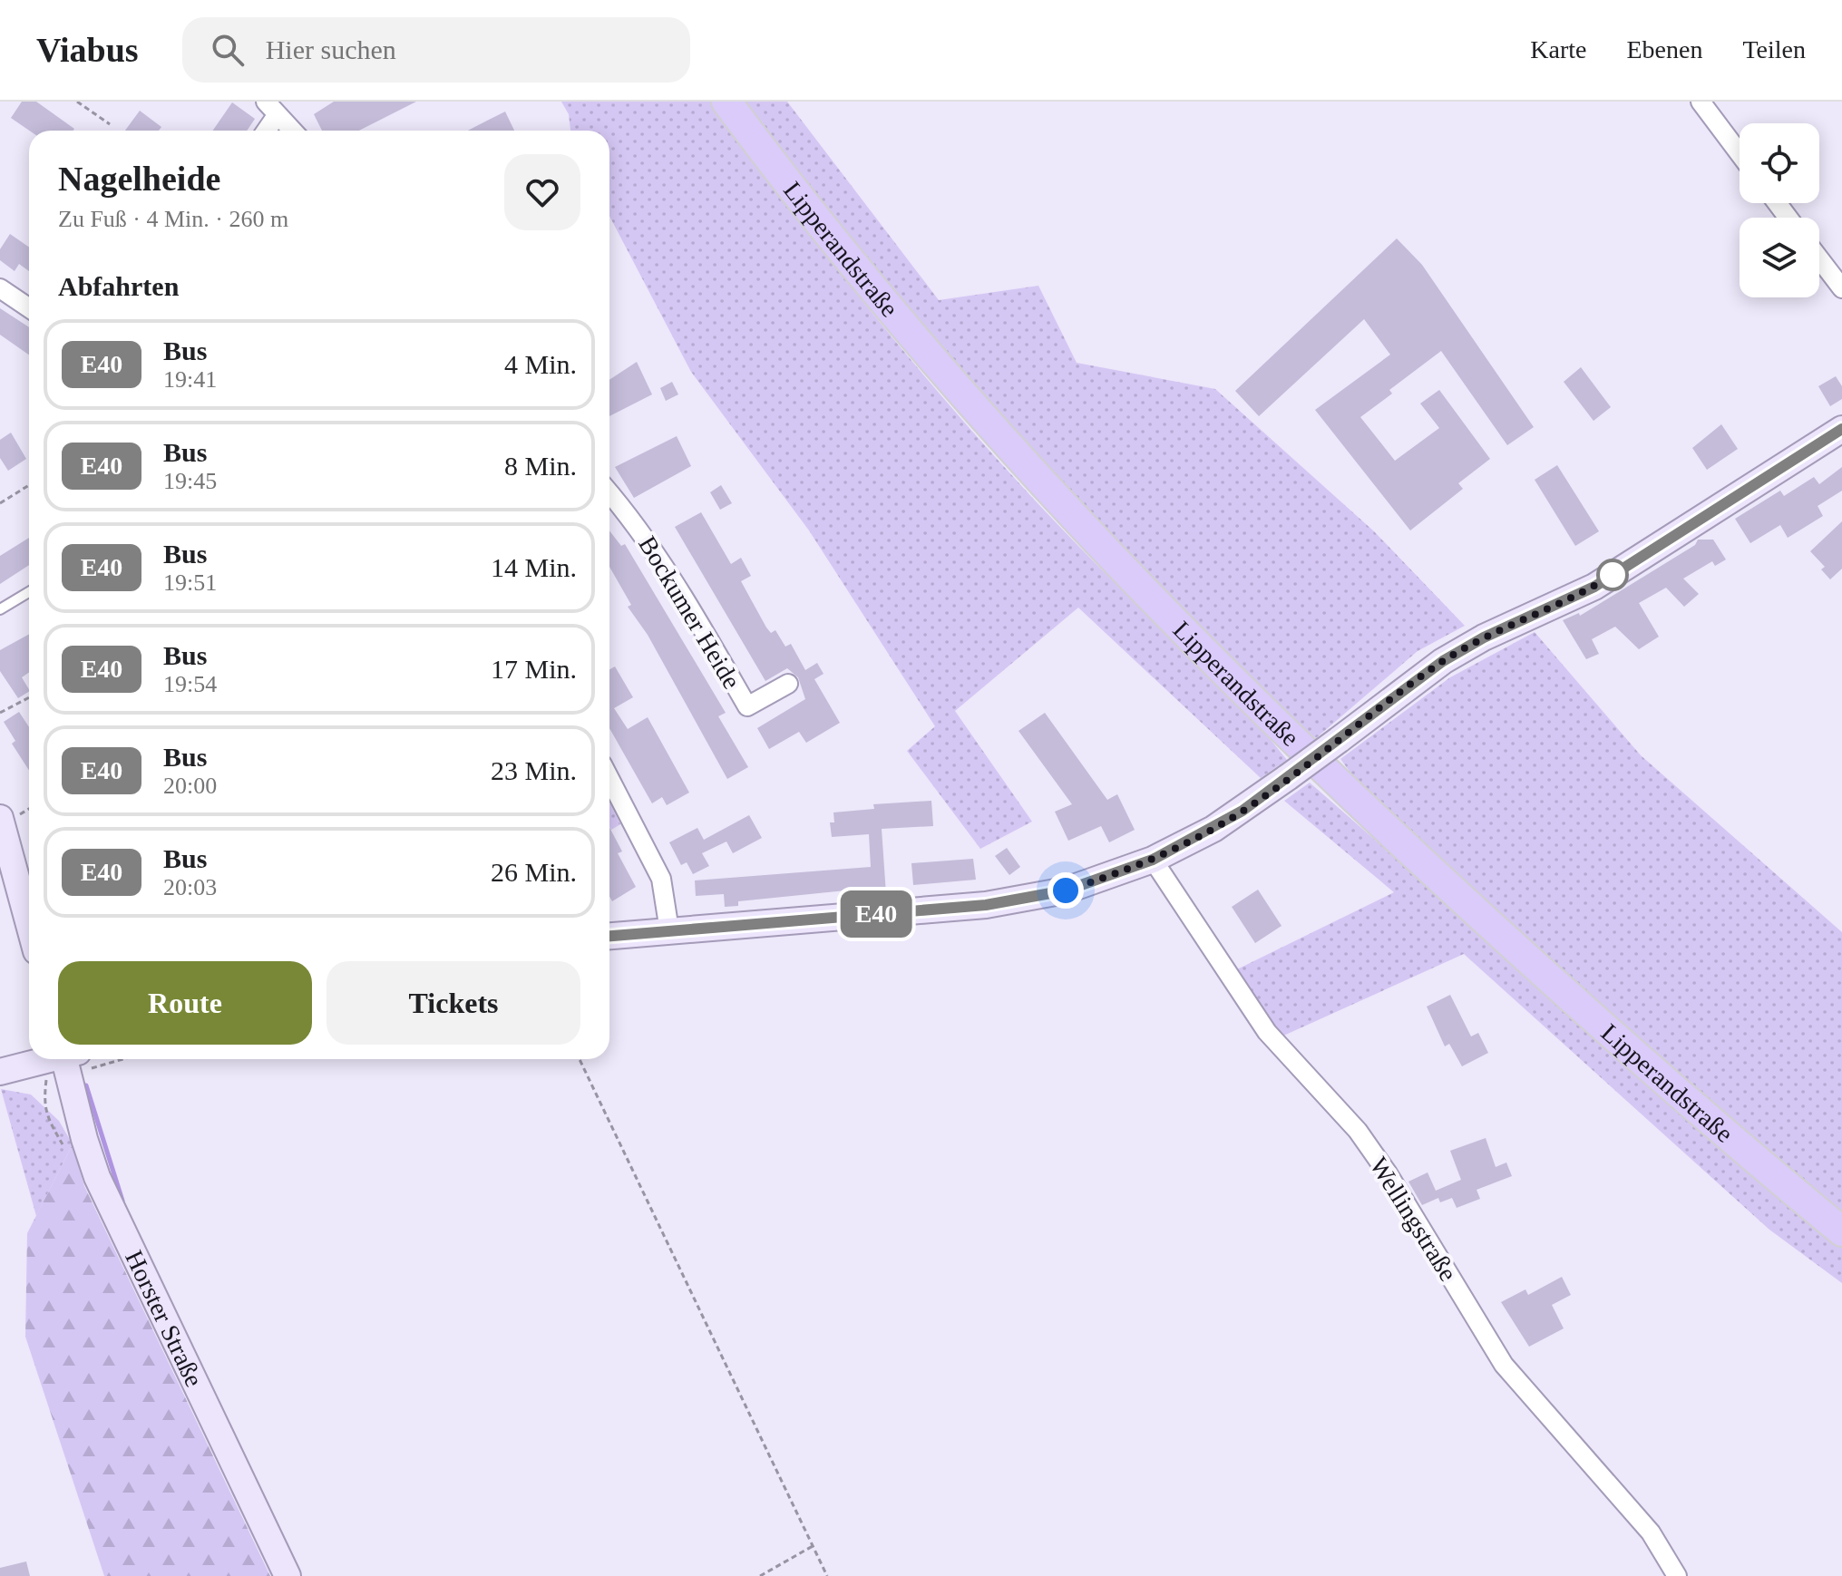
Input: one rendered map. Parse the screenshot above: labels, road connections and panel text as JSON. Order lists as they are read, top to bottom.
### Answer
{
  "streets": {
    "main road": ["Lipperandstraße"],
    "street": ["Bockumer Heide", "Wellingstraße", "Horster Straße"]
  },
  "lines": ["bus line E40"],
  "page": {
    "header": "Viabus",
    "search": "Hier suchen",
    "nav": ["Karte", "Ebenen", "Teilen"],
    "on_map": "E40",
    "heading": [
      ["Nagelheide", "Zu Fuß · 4 Min. · 260 m"],
      "Abfahrten"
    ],
    "list": [
      {
        "mark": "E40",
        "name": "Bus",
        "note": "19:41",
        "value": "4 Min."
      },
      {
        "mark": "E40",
        "name": "Bus",
        "note": "19:45",
        "value": "8 Min."
      },
      {
        "mark": "E40",
        "name": "Bus",
        "note": "19:51",
        "value": "14 Min."
      },
      {
        "mark": "E40",
        "name": "Bus",
        "note": "19:54",
        "value": "17 Min."
      },
      {
        "mark": "E40",
        "name": "Bus",
        "note": "20:00",
        "value": "23 Min."
      },
      {
        "mark": "E40",
        "name": "Bus",
        "note": "20:03",
        "value": "26 Min."
      }
    ],
    "buttons": ["Route", "Tickets"]
  }
}
